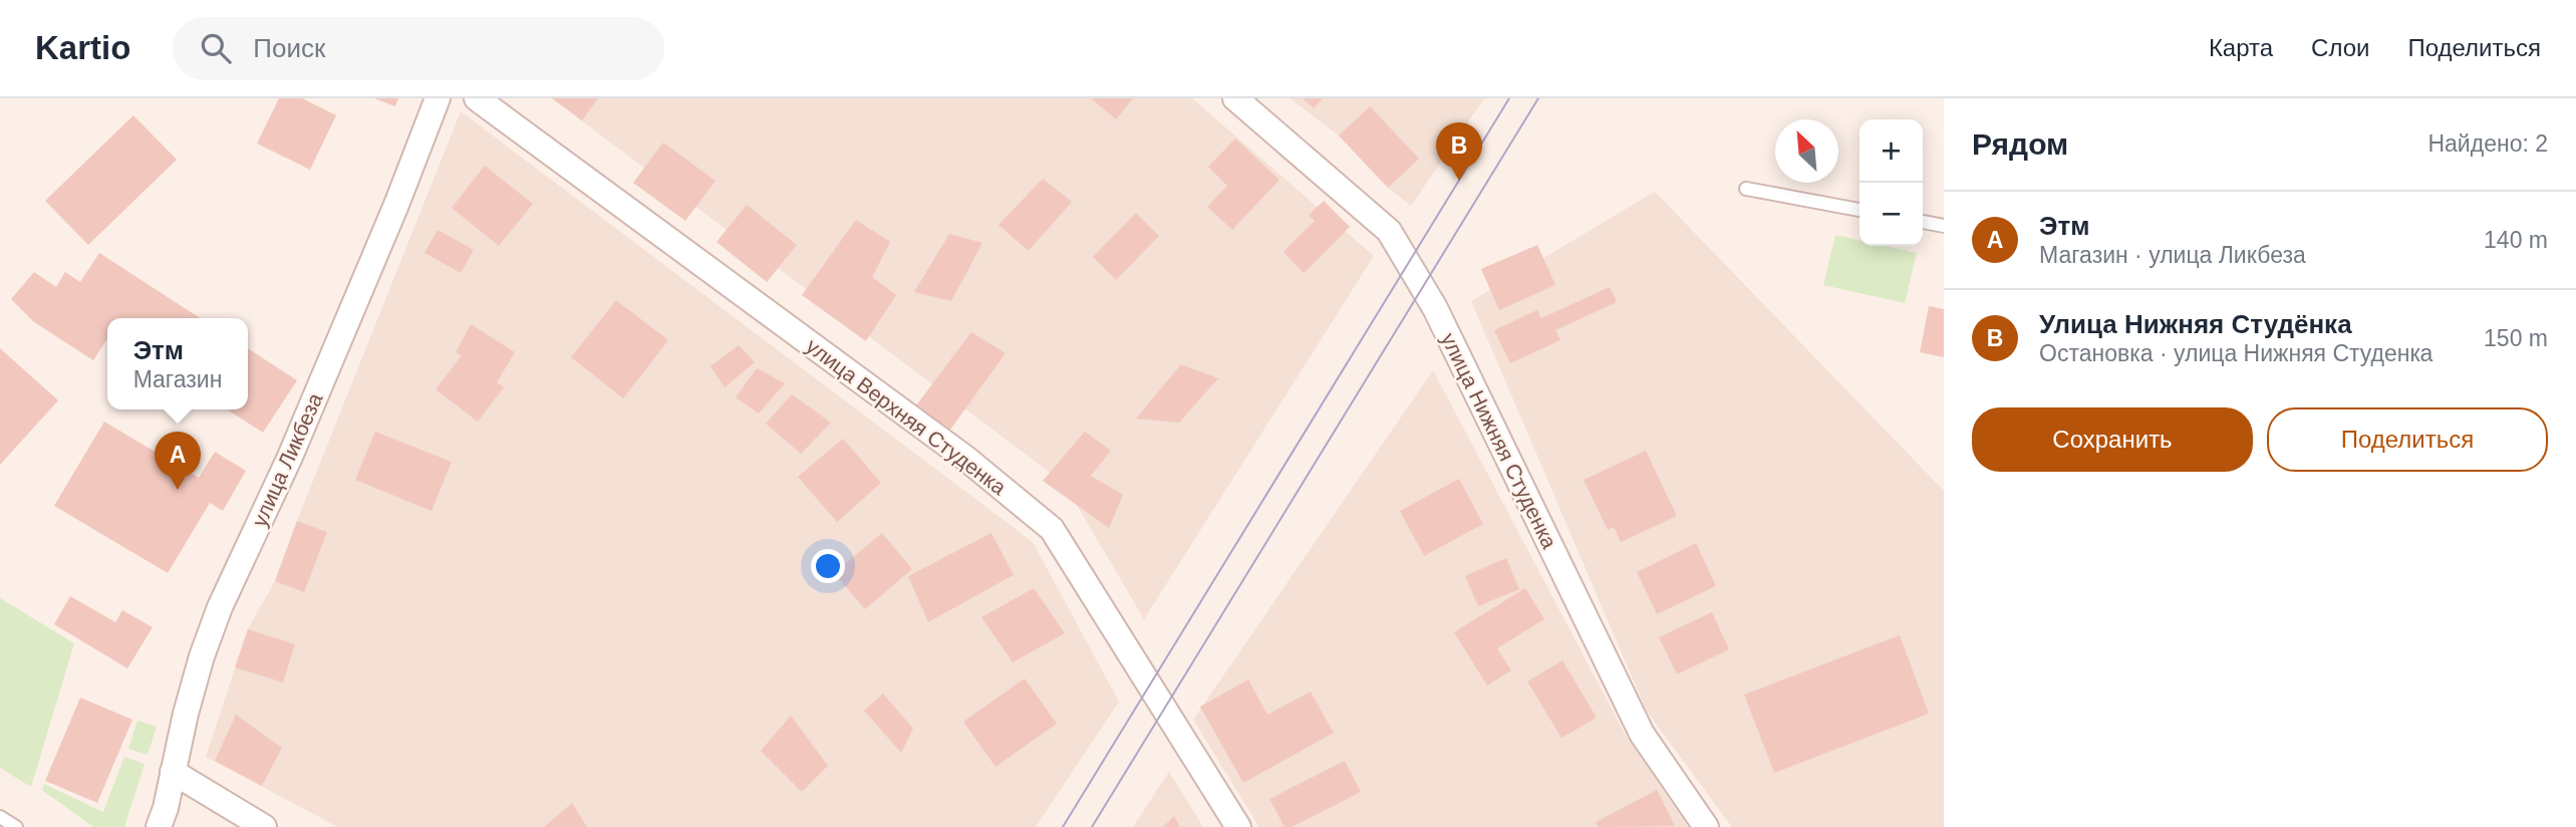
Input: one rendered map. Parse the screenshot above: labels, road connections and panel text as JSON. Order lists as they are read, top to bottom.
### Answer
{
  "streets": {
    "street": ["улица Верхняя Студенка", "улица Нижняя Cтуденкa", "улица Ликбеза"]
  },
  "north": "top left",
  "page": {
    "header": "Kartio",
    "search": "Поиск",
    "nav": ["Карта", "Слои", "Поделиться"],
    "heading": ["Рядом", "Найдено: 2"],
    "map_buttons": ["+", "−"],
    "pins": ["B", "A"],
    "list": [
      {
        "mark": "A",
        "name": "Этм",
        "note": "Магазин · улица Ликбеза",
        "value": "140 m"
      },
      {
        "mark": "B",
        "name": "Улица Нижняя Студёнка",
        "note": "Остановка · улица Нижняя Cтуденкa",
        "value": "150 m"
      }
    ],
    "popup": ["Этм", "Магазин"],
    "buttons": ["Сохранить", "Поделиться"]
  }
}
